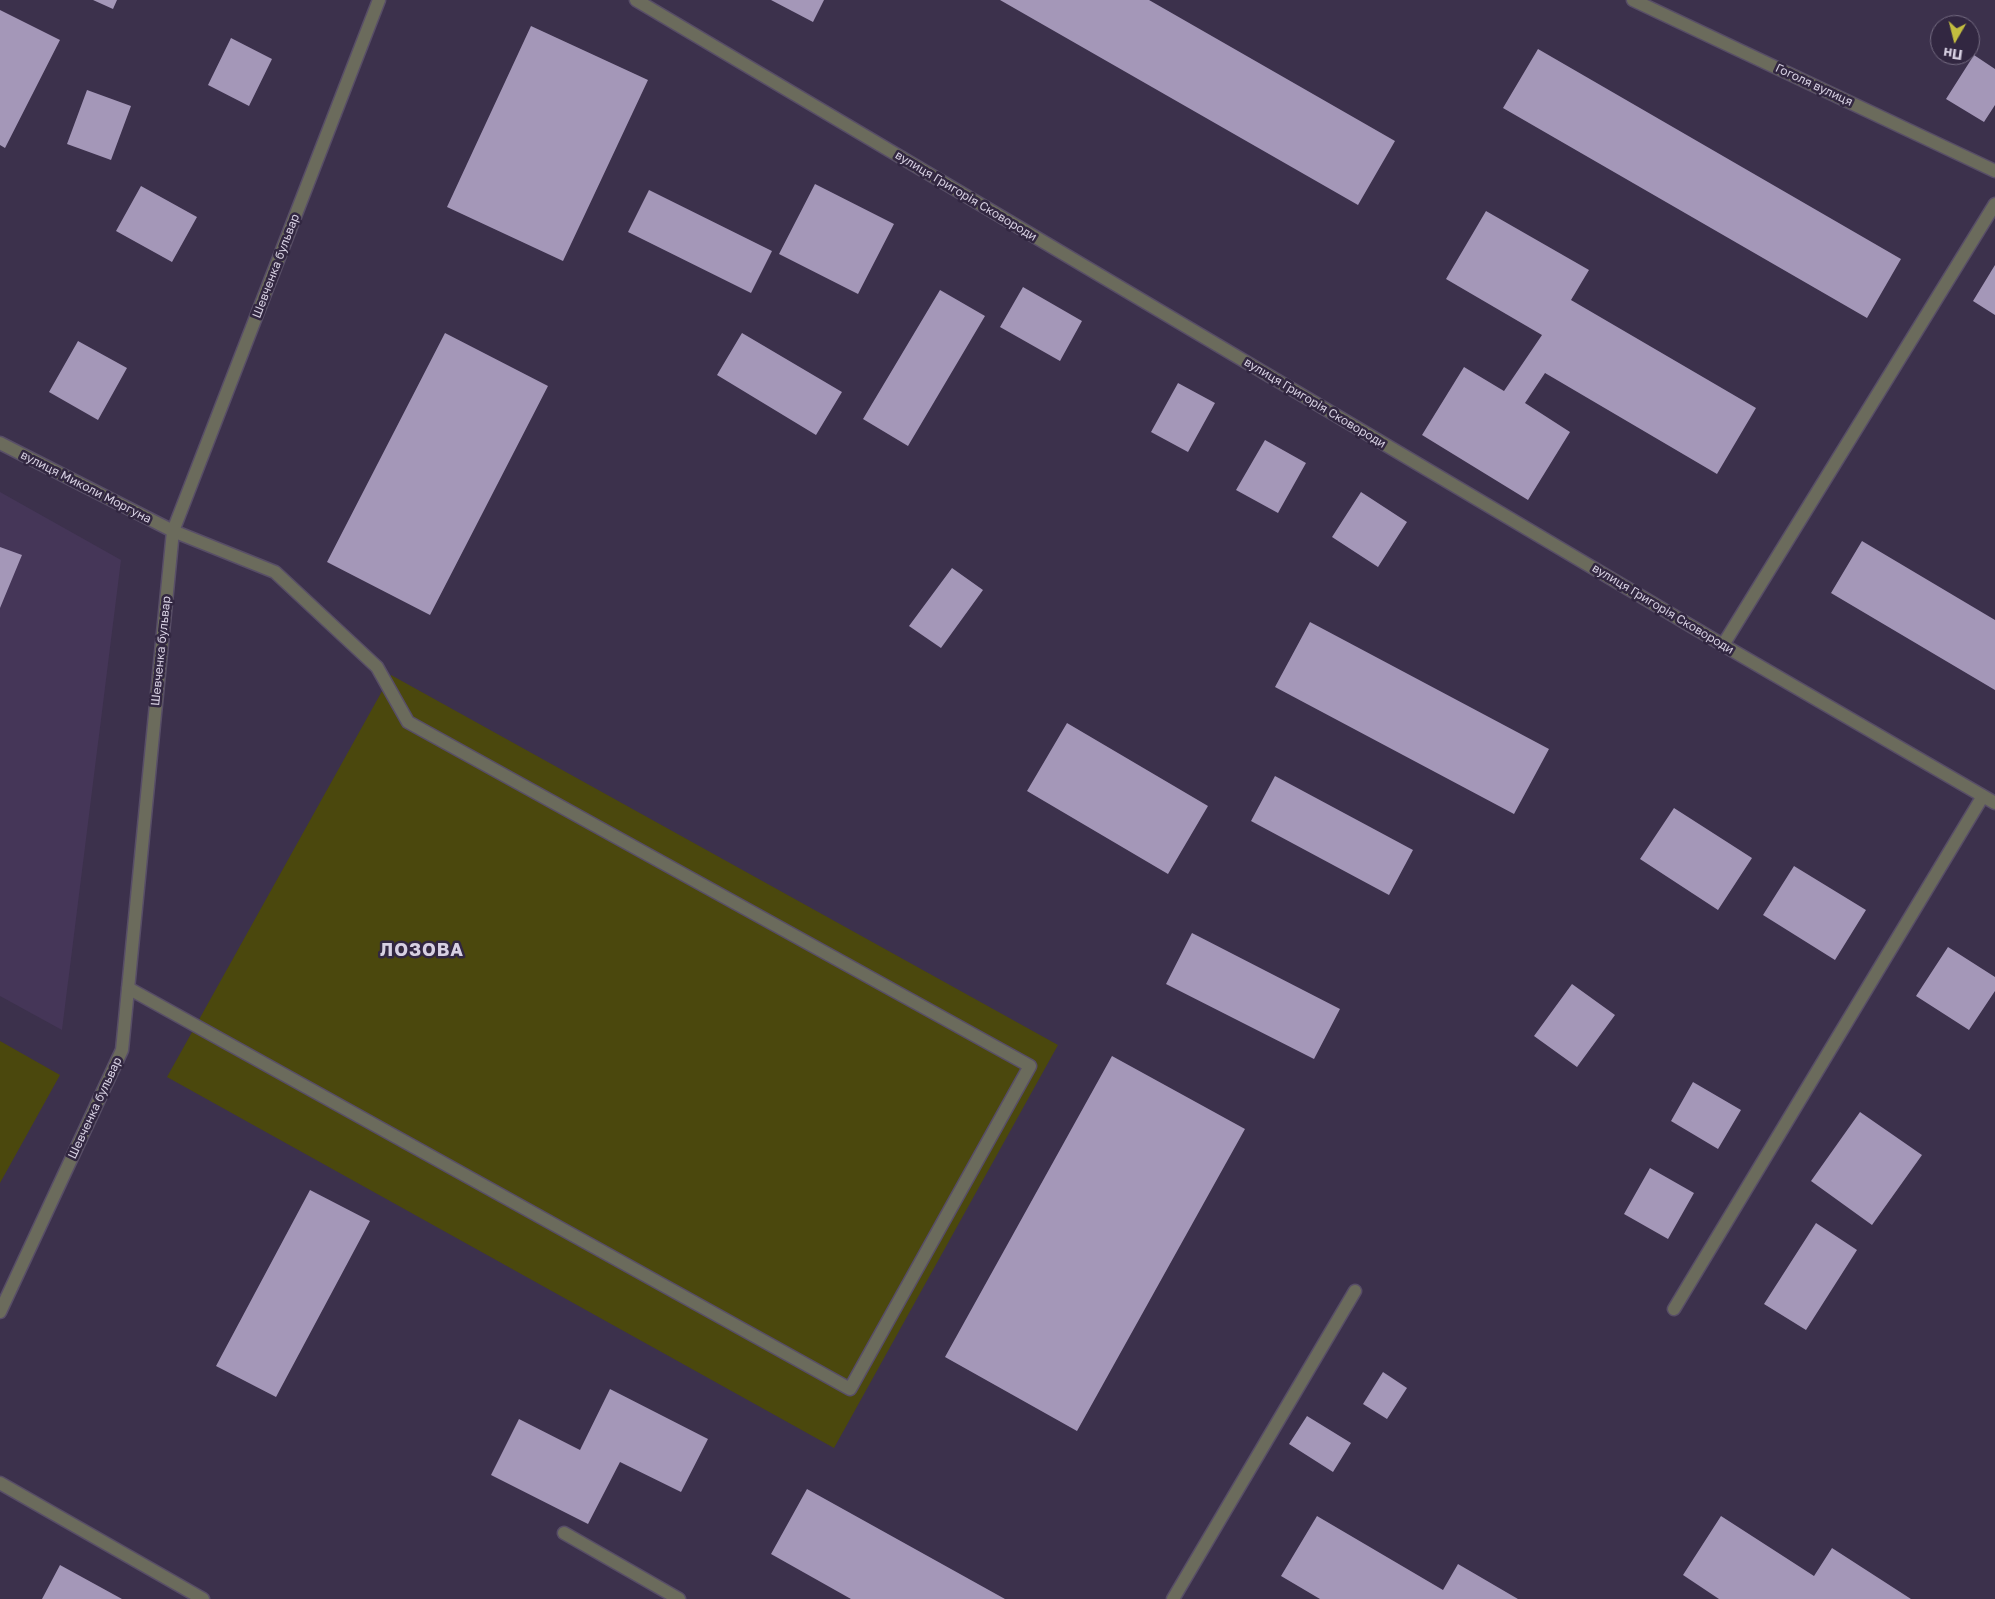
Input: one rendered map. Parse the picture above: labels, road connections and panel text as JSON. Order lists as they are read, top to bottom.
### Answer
{
  "streets": {
    "street": [
      "Гоголя вулиця",
      "вулиця Григорія Сковороди",
      "Шевченка бульвар",
      "вулиця Миколи Моргуна"
    ]
  },
  "crossings": [
    ["Шевченка бульвар", "вулиця Миколи Моргуна"]
  ],
  "districts": ["ЛОЗОВА"],
  "north": "bottom"
}
